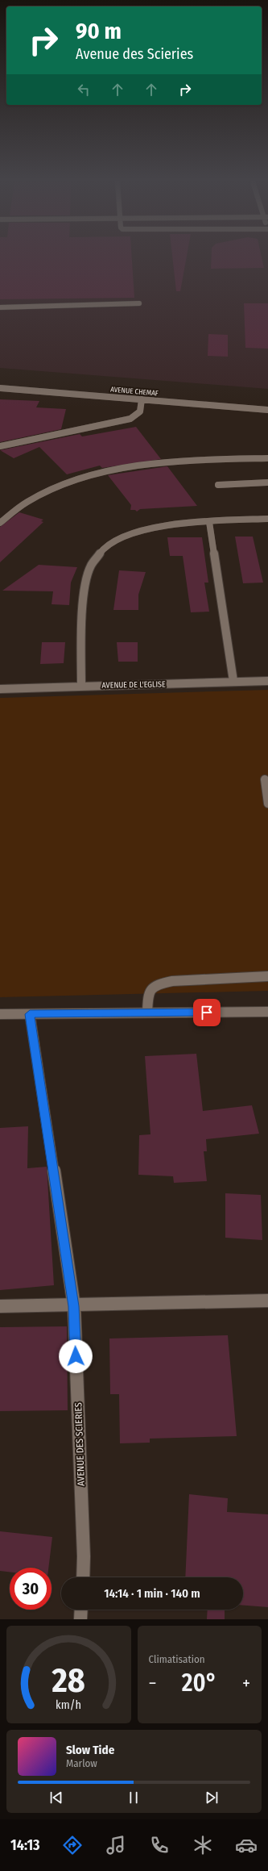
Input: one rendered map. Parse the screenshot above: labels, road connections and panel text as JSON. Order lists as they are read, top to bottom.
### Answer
{
  "streets": {
    "street": ["AVENUE CHEMAF", "AVENUE DE L'EGLISE", "AVENUE DES SCIERIES"]
  },
  "page": {
    "turn": ["90 m", "Avenue des Scieries"],
    "limit": "30",
    "trip": "14:14 · 1 min · 140 m",
    "tile": "Climatisation",
    "heat": ["−", "20°", "+"],
    "song": ["Slow Tide", "Marlow"],
    "tabs": "14:13",
    "gauge": ["28", "km/h"]
  }
}
